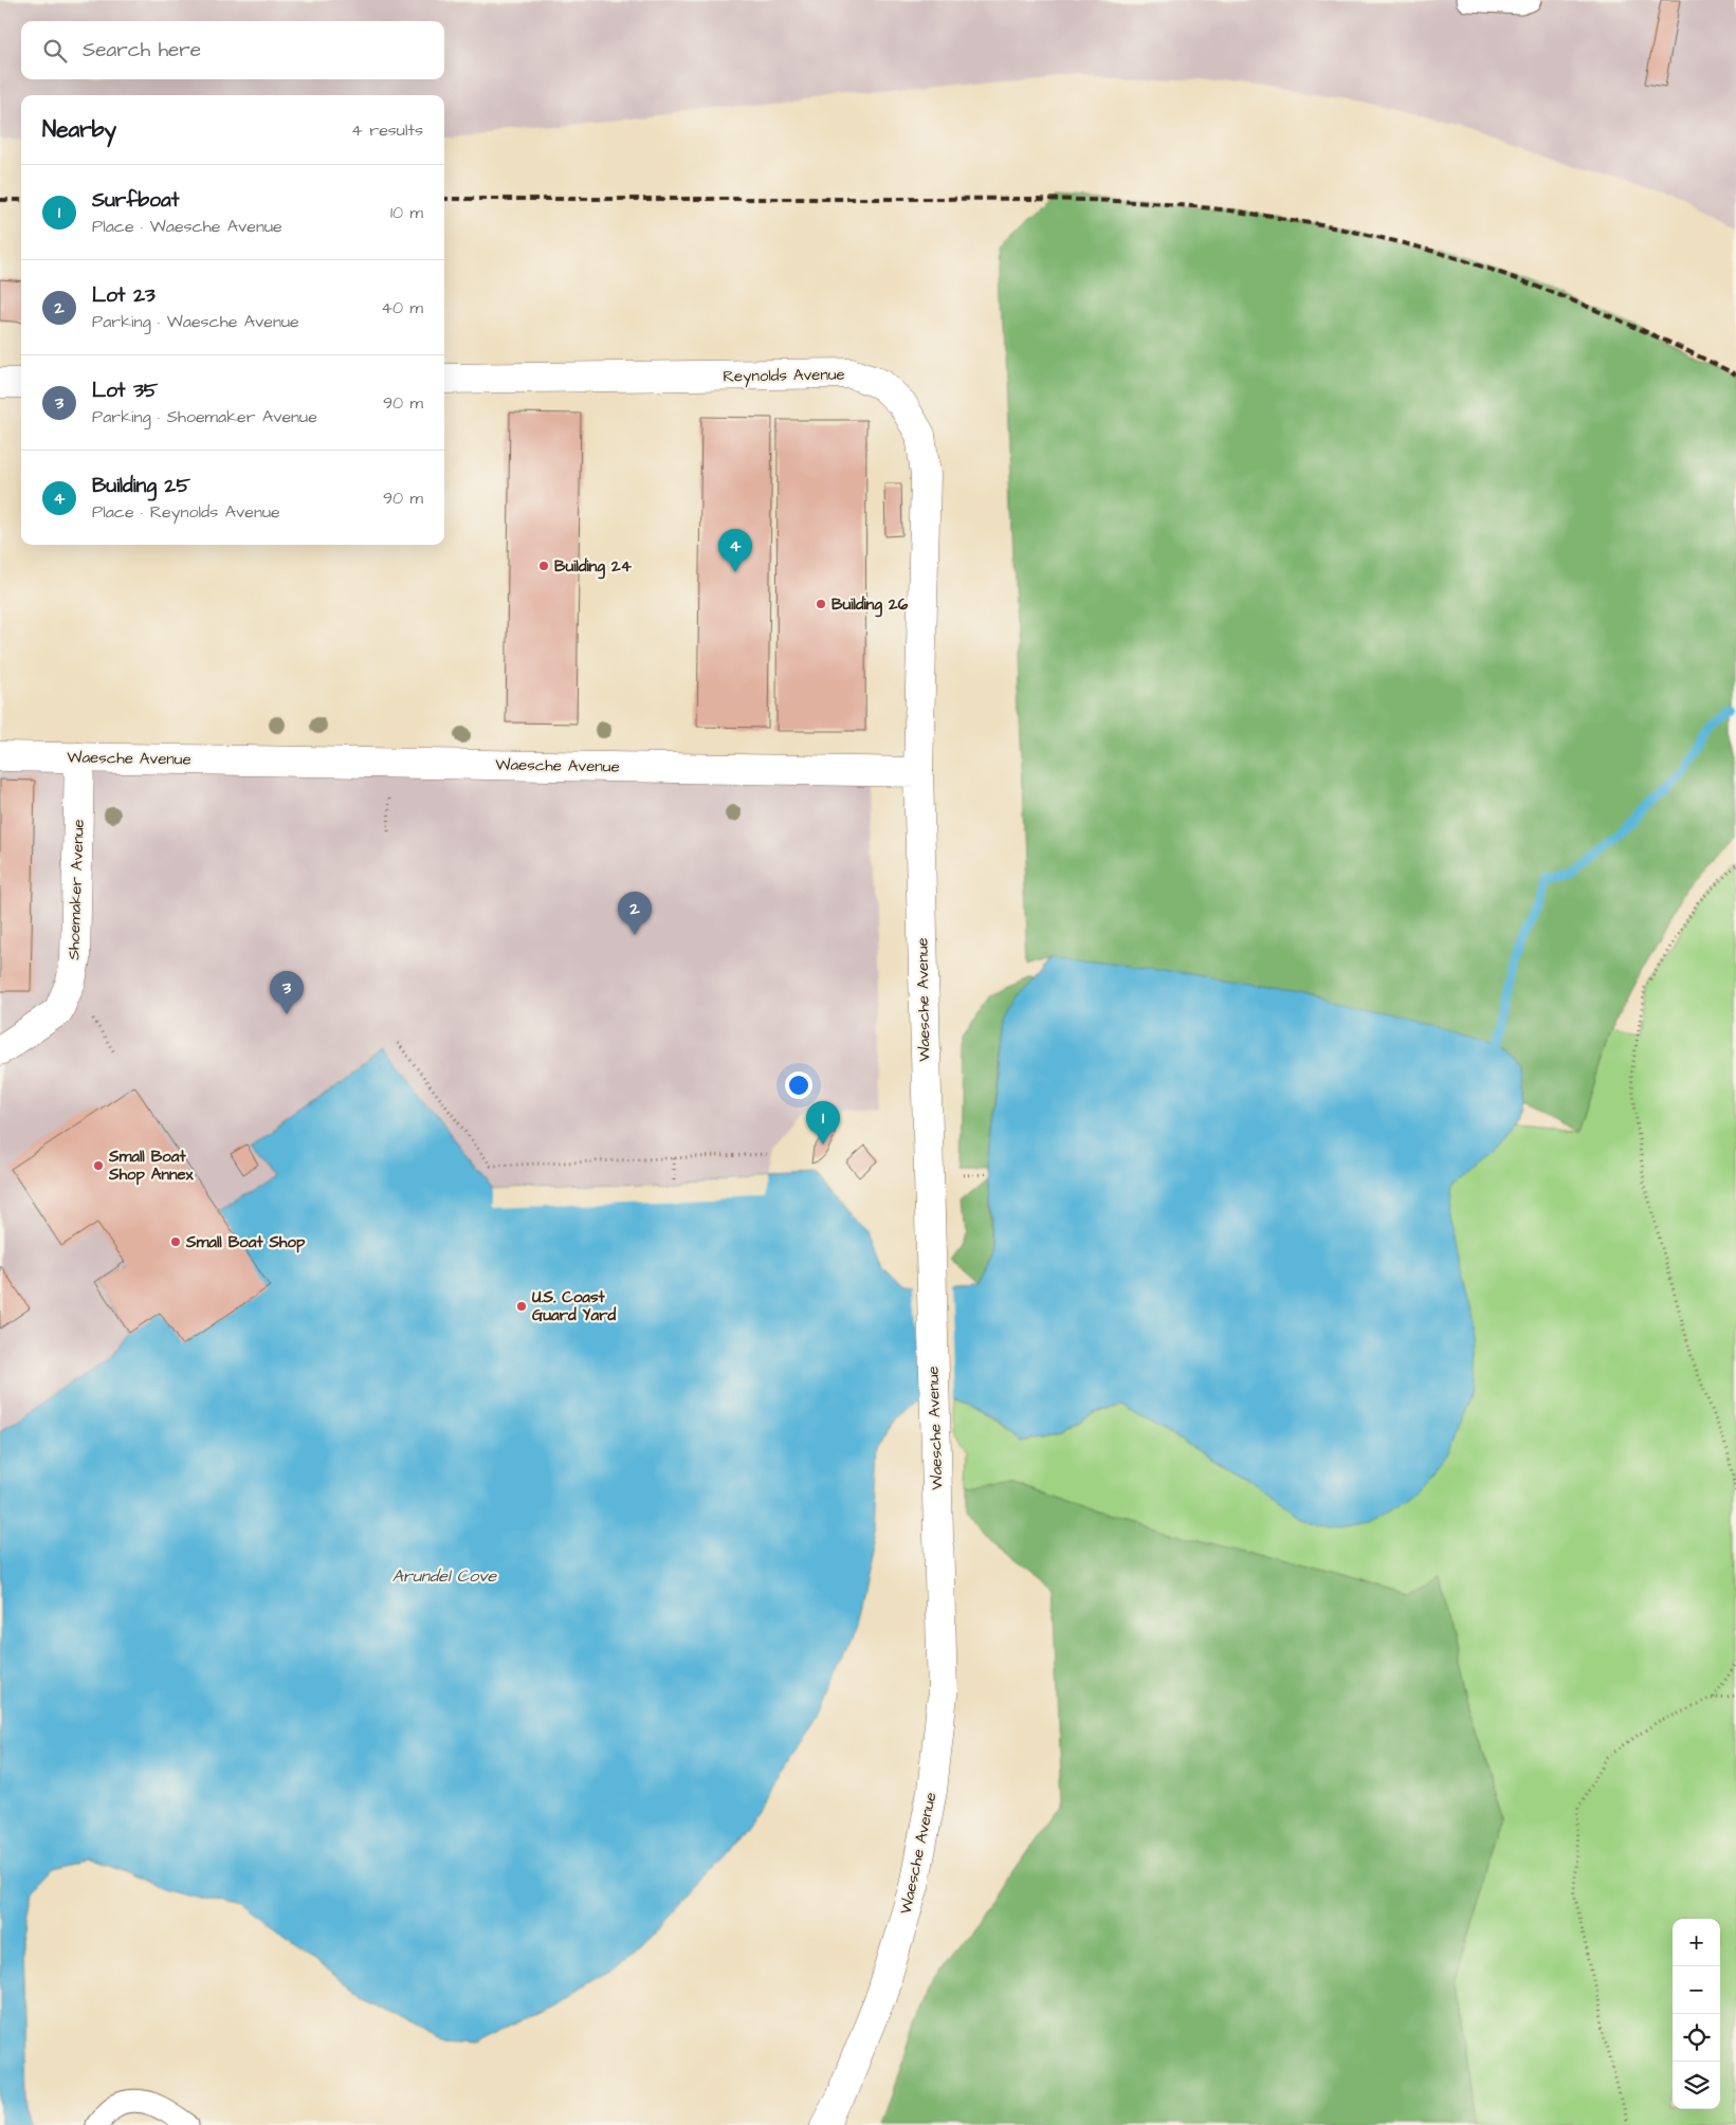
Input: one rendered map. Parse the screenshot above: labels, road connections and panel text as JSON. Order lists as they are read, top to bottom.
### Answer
{
  "streets": {
    "street": ["Reynolds Avenue", "Waesche Avenue", "Shoemaker Avenue"]
  },
  "crossings": [
    ["Reynolds Avenue", "Waesche Avenue"],
    ["Waesche Avenue", "Shoemaker Avenue"]
  ],
  "water": ["Arundel Cove"],
  "places": [
    "Building 24",
    "Building 26",
    "Small Boat Shop Annex",
    "Small Boat Shop",
    "U.S. Coast Guard Yard"
  ],
  "page": {
    "search": "Search here",
    "heading": ["Nearby", "4 results"],
    "list": [
      {
        "mark": "1",
        "name": "Surfboat",
        "note": "Place · Waesche Avenue",
        "value": "10 m"
      },
      {
        "mark": "2",
        "name": "Lot 23",
        "note": "Parking · Waesche Avenue",
        "value": "40 m"
      },
      {
        "mark": "3",
        "name": "Lot 35",
        "note": "Parking · Shoemaker Avenue",
        "value": "90 m"
      },
      {
        "mark": "4",
        "name": "Building 25",
        "note": "Place · Reynolds Avenue",
        "value": "90 m"
      }
    ],
    "pins": [
      "4",
      "2",
      "3",
      "1"
    ],
    "map_buttons": ["+", "−"]
  }
}
